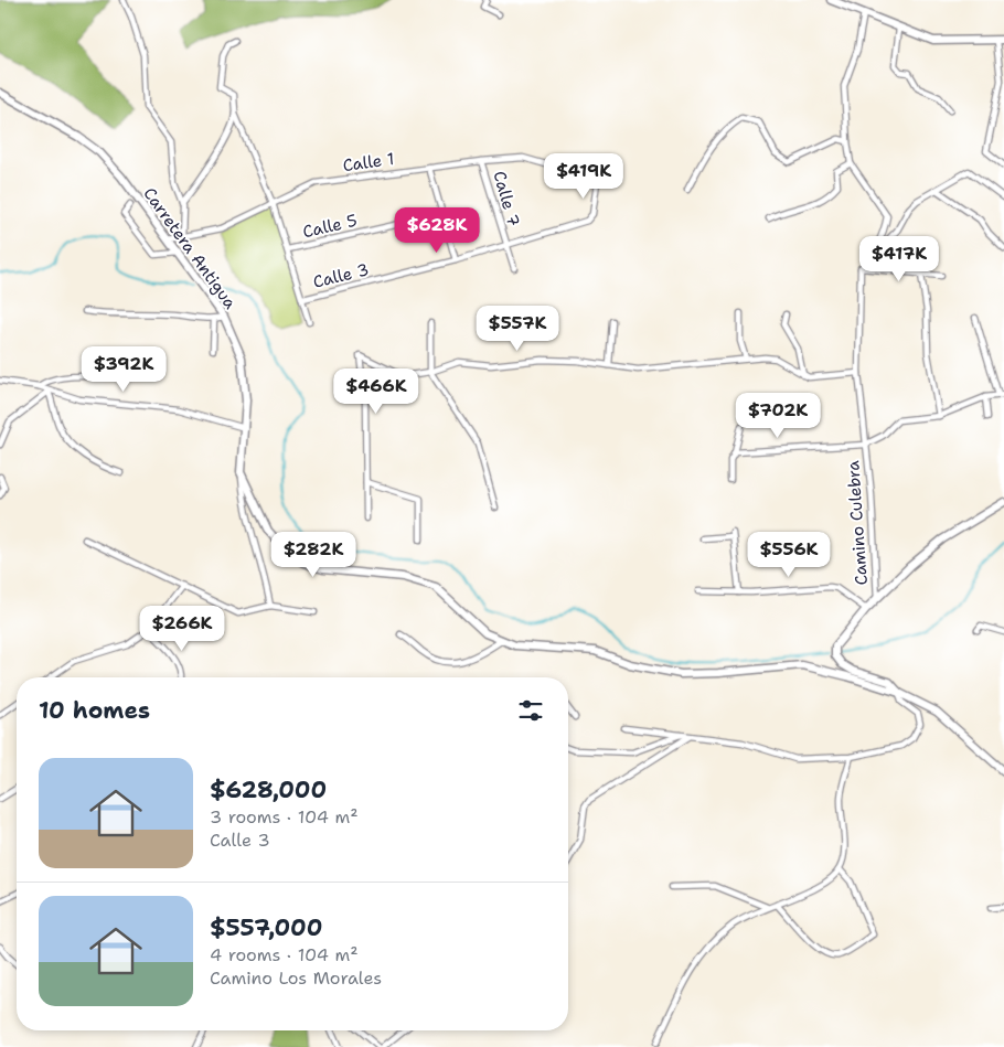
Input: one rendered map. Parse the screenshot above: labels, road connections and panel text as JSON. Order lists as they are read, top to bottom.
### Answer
{
  "streets": {
    "street": [
      "Calle 1",
      "Calle 7",
      "Calle 5",
      "Carretera Antigua",
      "Calle 3",
      "Camino Culebra"
    ]
  },
  "crossings": [
    ["Calle 1", "Calle 7"],
    ["Calle 1", "Carretera Antigua"],
    ["Calle 1", "Calle 3"],
    ["Calle 7", "Calle 3"]
  ],
  "page": {
    "price": [
      "$419K",
      "$628K",
      "$417K",
      "$557K",
      "$392K",
      "$466K",
      "$702K",
      "$282K",
      "$556K",
      "$266K"
    ],
    "heading": "10 homes",
    "list": [
      {
        "name": "$628,000",
        "note": "3 rooms · 104 m² · Calle 3"
      },
      {
        "name": "$557,000",
        "note": "4 rooms · 104 m² · Camino Los Morales"
      }
    ]
  }
}
